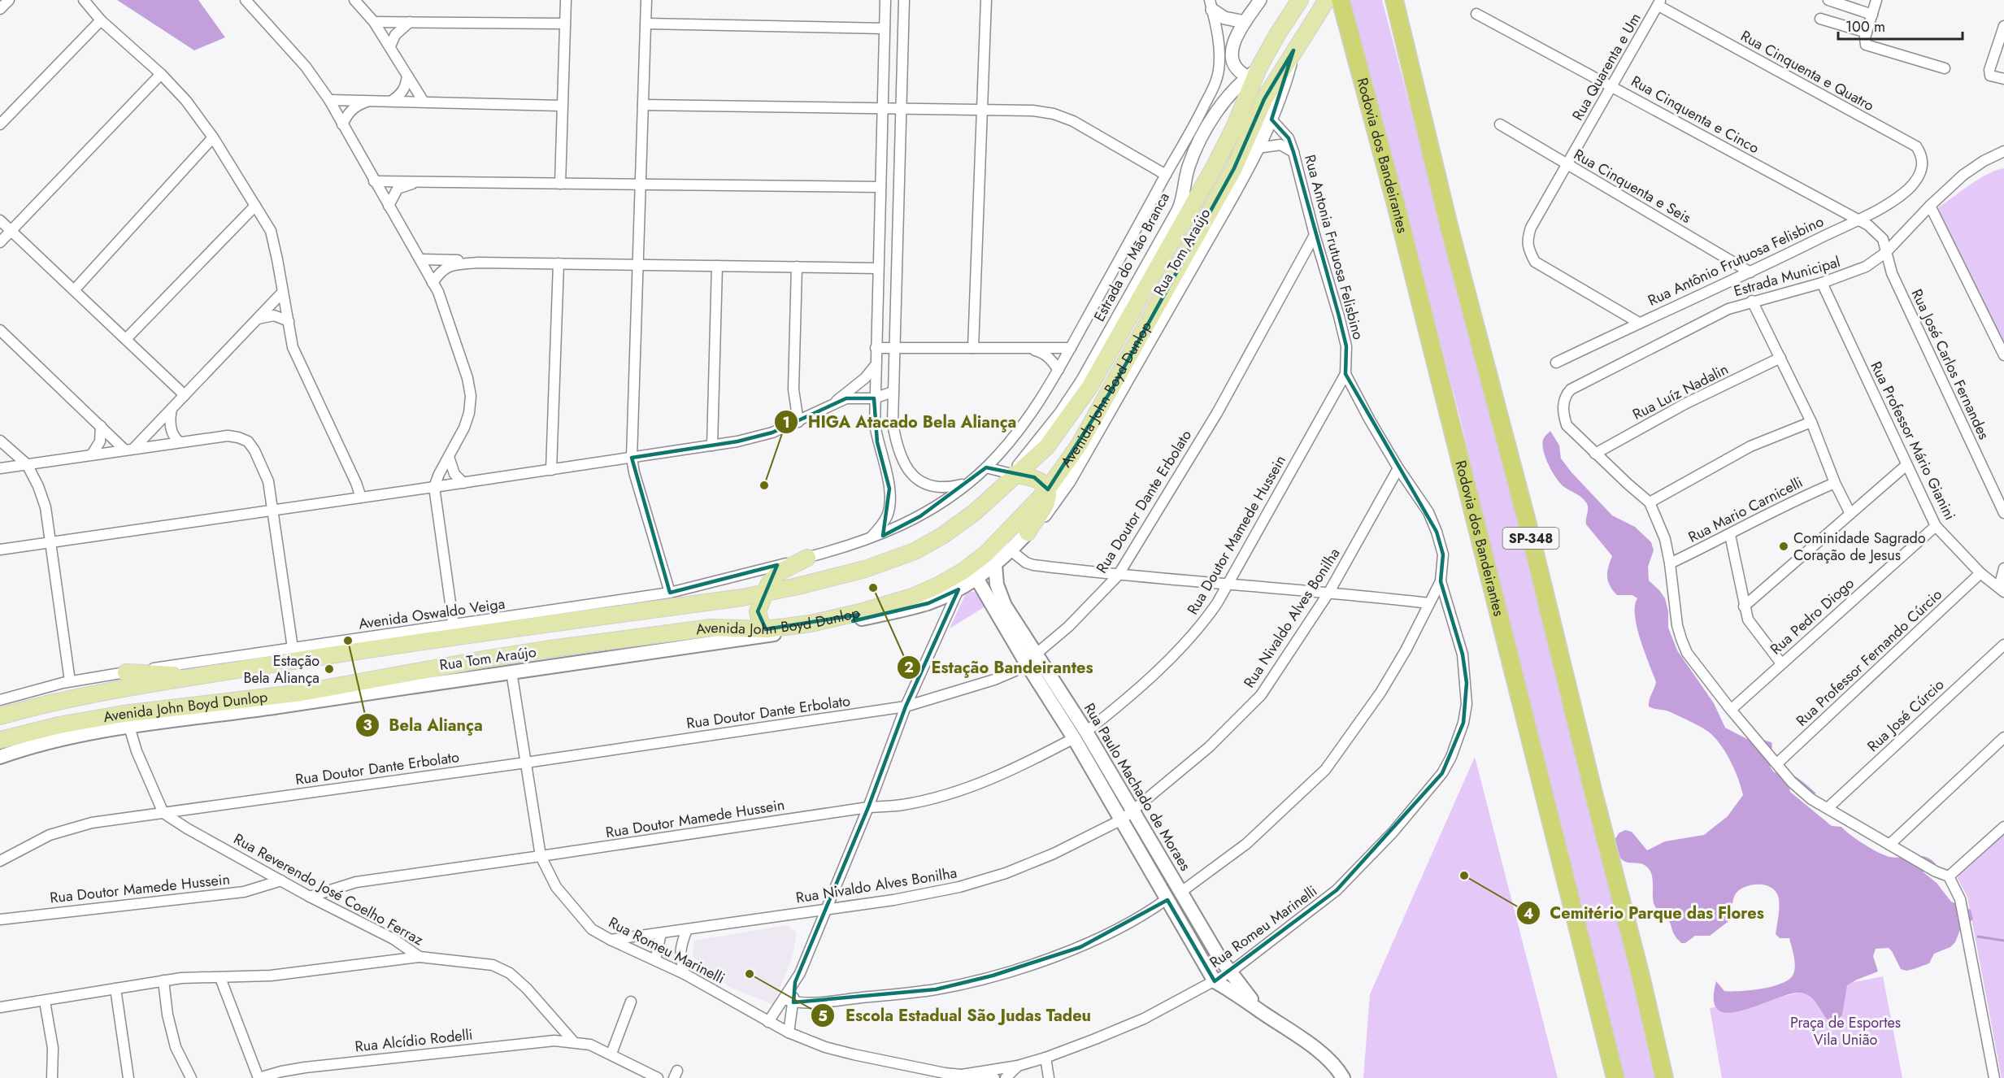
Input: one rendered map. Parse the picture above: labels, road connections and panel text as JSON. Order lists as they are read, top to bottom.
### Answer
{
  "streets": {
    "highway": ["Rodovia dos Bandeirantes", "SP-348"],
    "main road": ["Rua Tom Araújo", "Avenida John Boyd Dunlop", "Rua Paulo Machado de Moraes"],
    "street": [
      "Rua Quarenta e Um",
      "Rua Cinquenta e Quatro",
      "Rua Cinquenta e Cinco",
      "Rua Cinquenta e Seis",
      "Rua Antonia Frutuosa Felisbino",
      "Estrada do Mão Branca",
      "Rua Antônio Frutuosa Felisbino",
      "Estrada Municipal",
      "Rua José Carlos Fernandes",
      "Rua Luíz Nadalin",
      "Rua Professor Mário Gianini",
      "Rua Doutor Dante Erbolato",
      "Rua Mario Carnicelli",
      "Rua Doutor Mamede Hussein",
      "Avenida Oswaldo Veiga",
      "Rua Pedro Diogo",
      "Rua Nivaldo Alves Bonilha",
      "Rua Professor Fernando Cúrcio",
      "Rua José Cúrcio",
      "Rua Reverendo José Coelho Ferraz",
      "Rua Romeu Marinelli",
      "Rua Alcídio Rodelli"
    ]
  },
  "crossings": [
    ["Rua Quarenta e Um", "Rua Cinquenta e Quatro"],
    ["Rua Quarenta e Um", "Rua Cinquenta e Cinco"],
    ["Rua Quarenta e Um", "Rua Cinquenta e Seis"],
    ["Rua Quarenta e Um", "Rua Antônio Frutuosa Felisbino"],
    ["Rua Cinquenta e Quatro", "Rua Antônio Frutuosa Felisbino"],
    ["Rua Cinquenta e Cinco", "Rua Antônio Frutuosa Felisbino"],
    ["Rua Cinquenta e Cinco", "Estrada Municipal"],
    ["Rua Cinquenta e Cinco", "Rua José Carlos Fernandes"],
    ["Rua Cinquenta e Seis", "Rua Antônio Frutuosa Felisbino"],
    ["Rua Antonia Frutuosa Felisbino", "Rua Tom Araújo"],
    ["Rua Antonia Frutuosa Felisbino", "Rua Doutor Dante Erbolato"],
    ["Rua Antonia Frutuosa Felisbino", "Rua Doutor Mamede Hussein"],
    ["Rua Tom Araújo", "Avenida John Boyd Dunlop"],
    ["Rua Tom Araújo", "Rua Romeu Marinelli"],
    ["Estrada do Mão Branca", "Avenida John Boyd Dunlop"],
    ["Estrada Municipal", "Rua José Carlos Fernandes"],
    ["Estrada Municipal", "Rua Luíz Nadalin"],
    ["Estrada Municipal", "Rua Professor Mário Gianini"],
    ["Rua Professor Mário Gianini", "Rua Pedro Diogo"],
    ["Rua Professor Mário Gianini", "Rua Professor Fernando Cúrcio"],
    ["Rua Doutor Dante Erbolato", "Rua Paulo Machado de Moraes"],
    ["Rua Doutor Dante Erbolato", "Rua Reverendo José Coelho Ferraz"],
    ["Rua Doutor Dante Erbolato", "Rua Romeu Marinelli"],
    ["Rua Doutor Mamede Hussein", "Rua Paulo Machado de Moraes"],
    ["Rua Doutor Mamede Hussein", "Rua Reverendo José Coelho Ferraz"],
    ["Rua Doutor Mamede Hussein", "Rua Romeu Marinelli"],
    ["Rua Nivaldo Alves Bonilha", "Rua Paulo Machado de Moraes"],
    ["Rua Nivaldo Alves Bonilha", "Rua Romeu Marinelli"],
    ["Rua Paulo Machado de Moraes", "Rua Romeu Marinelli"],
    ["Rua Reverendo José Coelho Ferraz", "Rua Alcídio Rodelli"]
  ],
  "parks": ["Praça de Esportes Vila União"],
  "places": [
    "HIGA Atacado Bela Aliança",
    "Cominidade Sagrado Coração de Jesus",
    "Estação Bandeirantes",
    "Bela Aliança",
    "Estação Bela Aliança",
    "Cemitério Parque das Flores",
    "Escola Estadual São Judas Tadeu"
  ],
  "scale_bar": "100 m"
}
